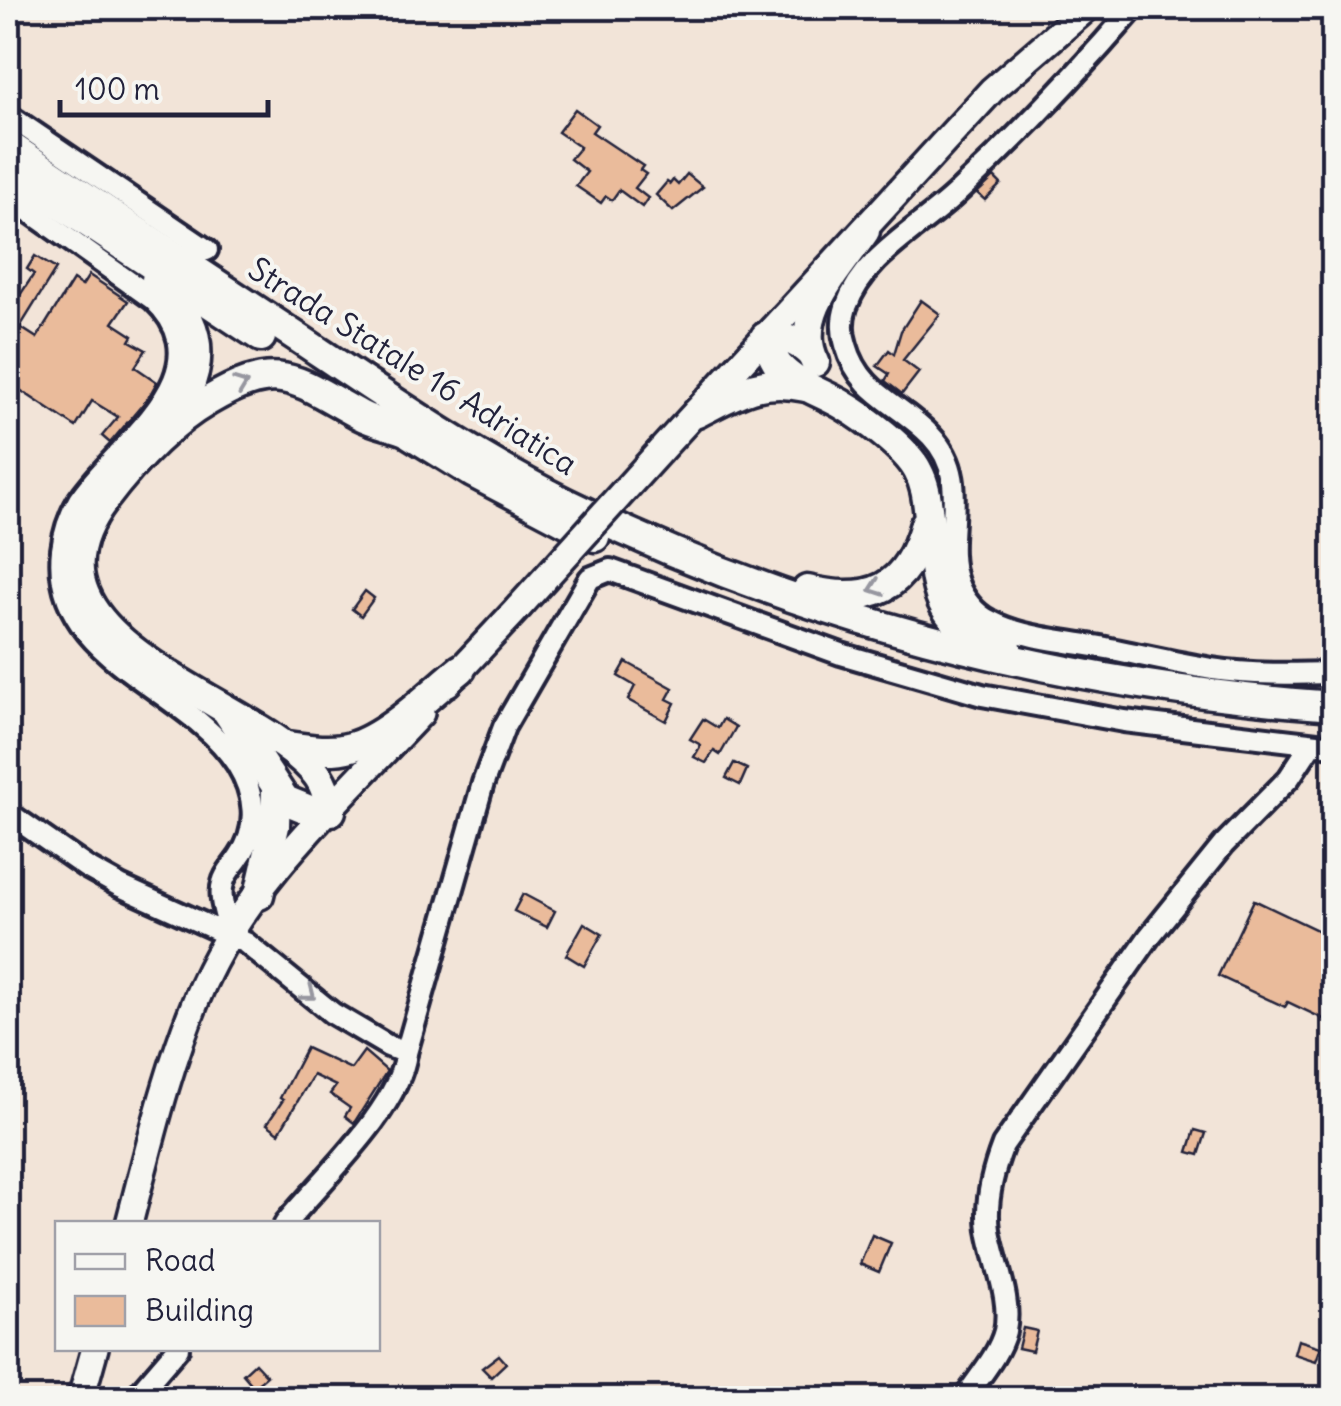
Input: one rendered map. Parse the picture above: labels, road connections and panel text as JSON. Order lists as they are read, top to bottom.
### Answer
{
  "streets": {
    "highway": ["Strada Statale 16 Adriatica"]
  },
  "legend": ["Road", "Building"],
  "scale_bar": "100 m"
}
